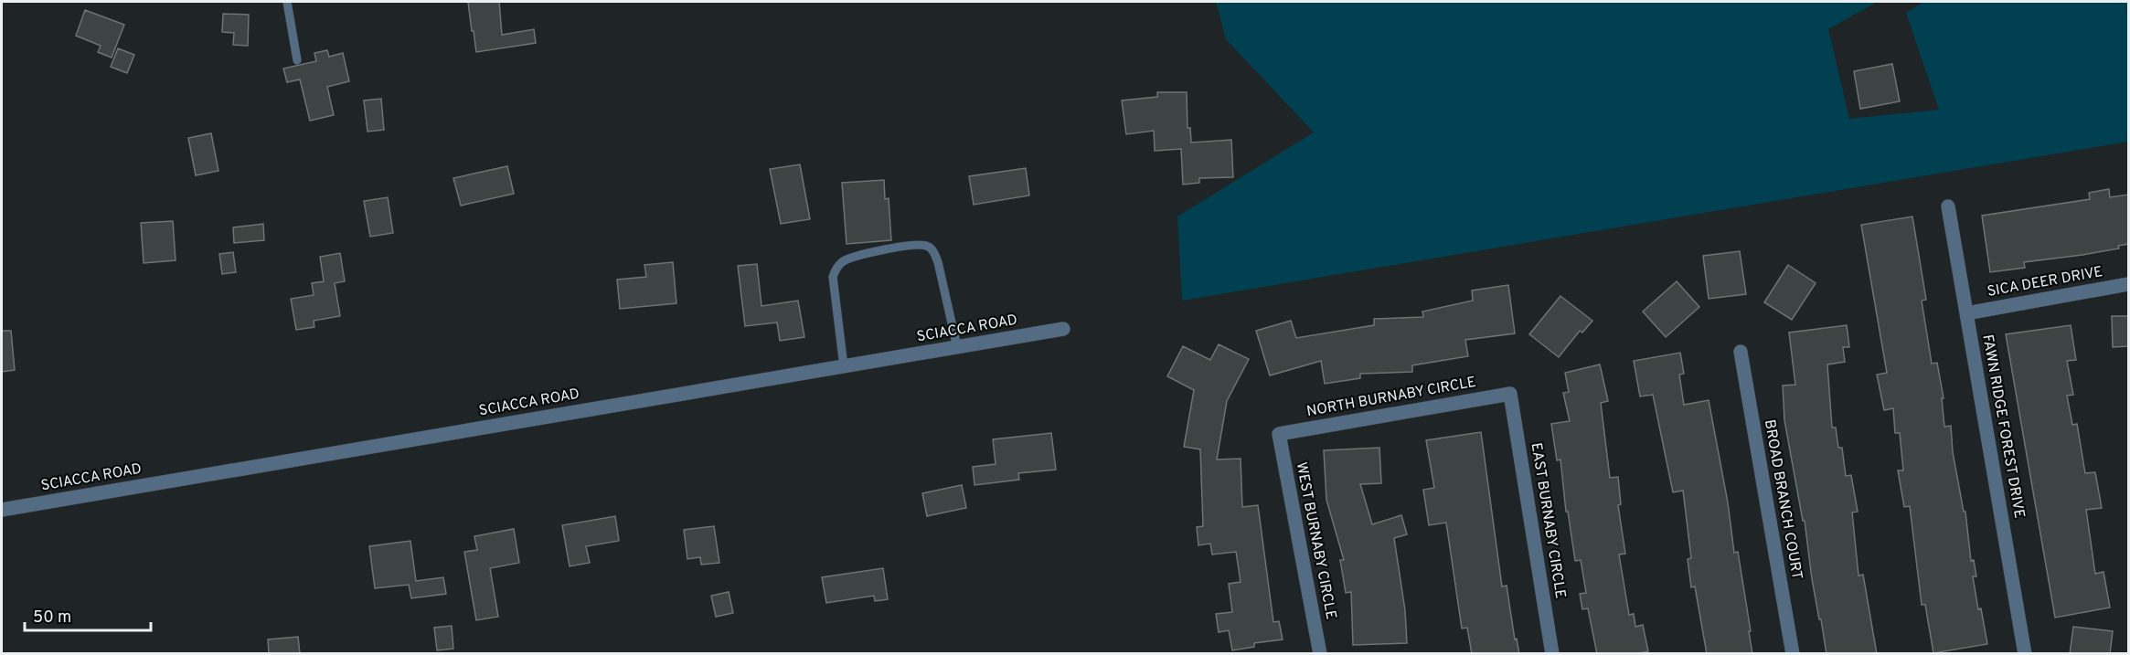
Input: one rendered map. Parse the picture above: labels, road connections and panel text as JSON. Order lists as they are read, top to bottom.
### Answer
{
  "streets": {
    "street": [
      "SICA DEER DRIVE",
      "SCIACCA ROAD",
      "NORTH BURNABY CIRCLE",
      "FAWN RIDGE FOREST DRIVE",
      "BROAD BRANCH COURT",
      "EAST BURNABY CIRCLE",
      "WEST BURNABY CIRCLE"
    ]
  },
  "crossings": [
    ["SICA DEER DRIVE", "FAWN RIDGE FOREST DRIVE"],
    ["NORTH BURNABY CIRCLE", "EAST BURNABY CIRCLE"],
    ["NORTH BURNABY CIRCLE", "WEST BURNABY CIRCLE"]
  ],
  "scale_bar": "50 m"
}
